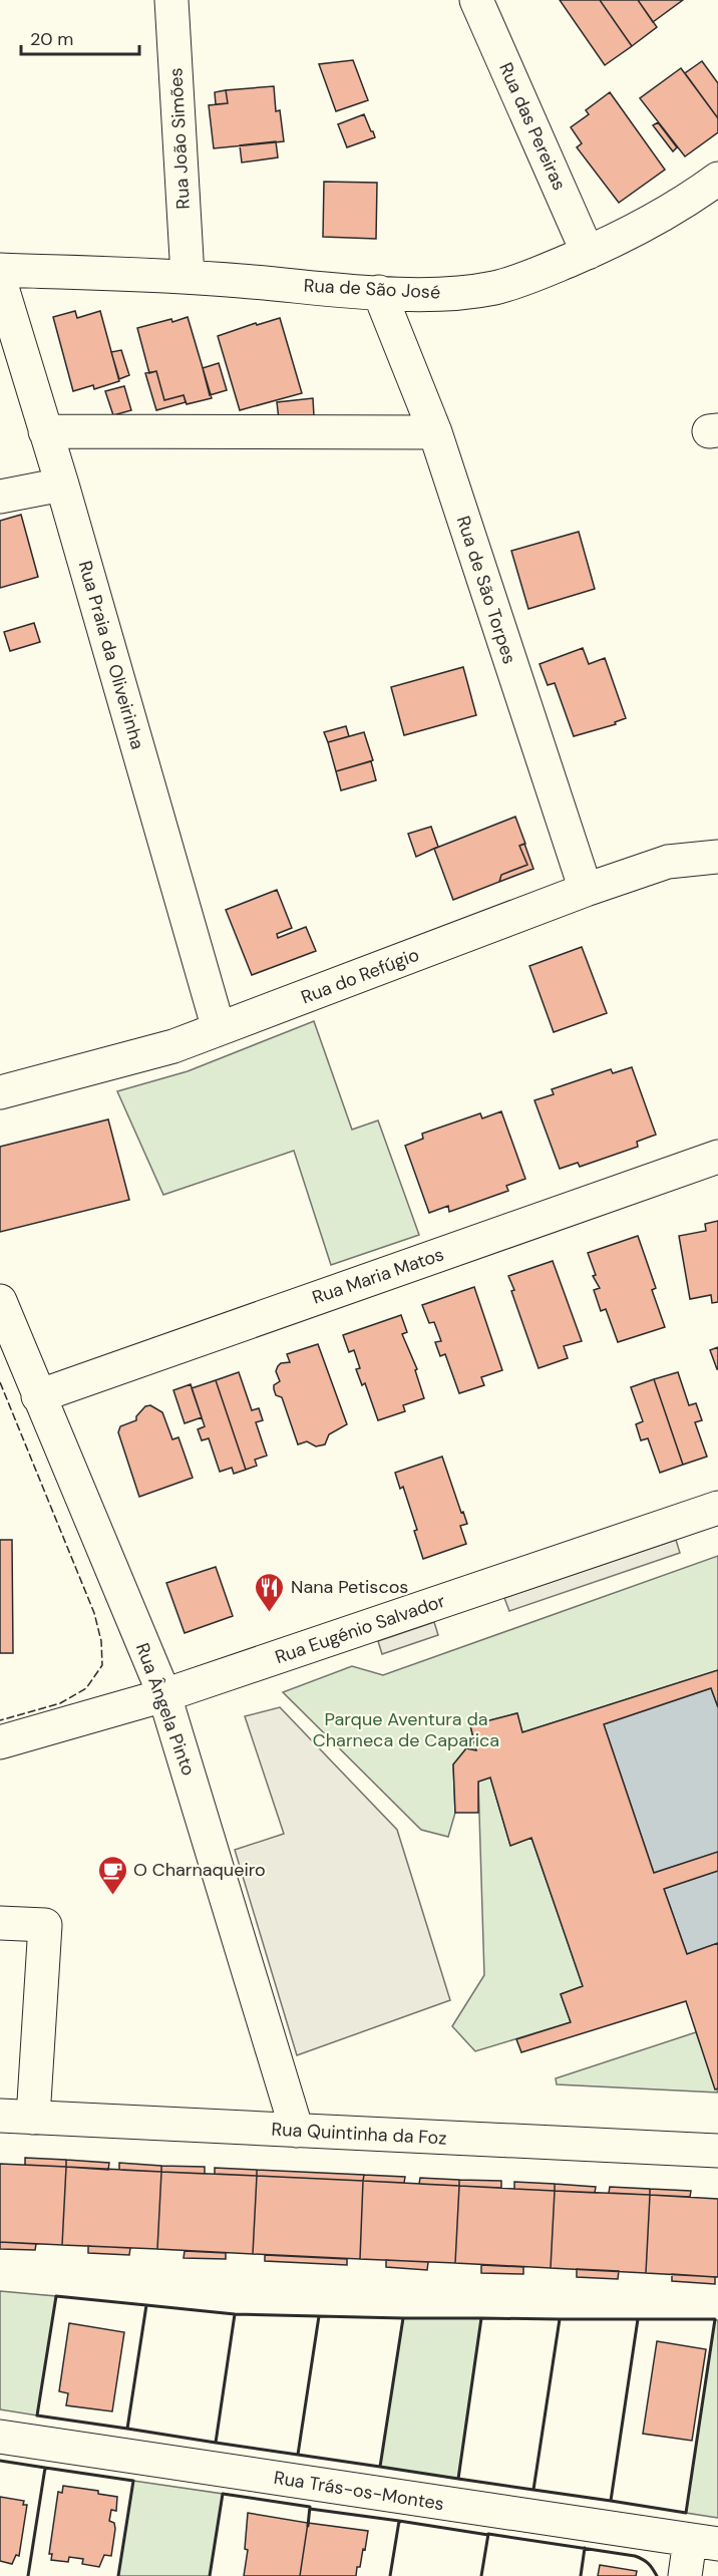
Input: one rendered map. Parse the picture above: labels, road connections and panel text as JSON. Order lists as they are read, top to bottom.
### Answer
{
  "streets": {
    "street": [
      "Rua das Pereiras",
      "Rua João Simões",
      "Rua de São José",
      "Rua de São Torpes",
      "Rua Praia da Oliveirinha",
      "Rua do Refúgio",
      "Rua Maria Matos",
      "Rua Eugénio Salvador",
      "Rua Ângela Pinto",
      "Rua Quintinha da Foz",
      "Rua Trás-os-Montes"
    ]
  },
  "crossings": [
    ["Rua das Pereiras", "Rua de São José"],
    ["Rua João Simões", "Rua de São José"],
    ["Rua de São José", "Rua de São Torpes"],
    ["Rua de São Torpes", "Rua do Refúgio"],
    ["Rua Praia da Oliveirinha", "Rua do Refúgio"],
    ["Rua Maria Matos", "Rua Ângela Pinto"],
    ["Rua Eugénio Salvador", "Rua Ângela Pinto"],
    ["Rua Ângela Pinto", "Rua Quintinha da Foz"]
  ],
  "parks": ["Parque Aventura da Charneca de Caparica"],
  "places": {
    "restaurant": ["Nana Petiscos"],
    "cafe": ["O Charnaqueiro"]
  },
  "scale_bar": "20 m"
}
